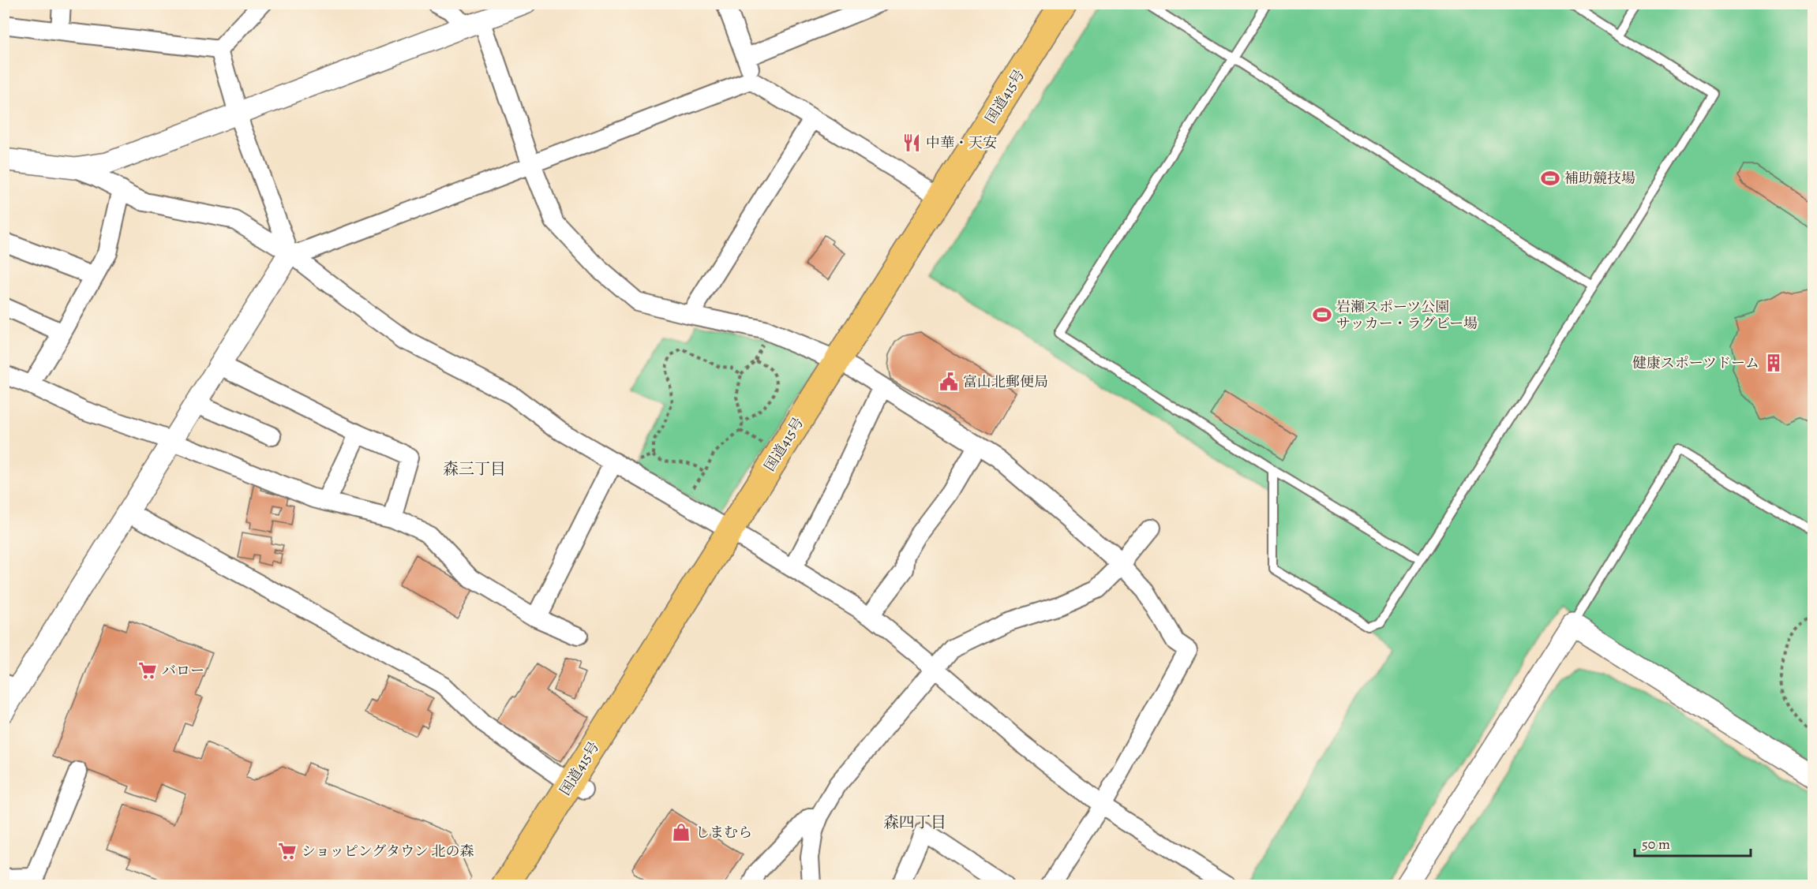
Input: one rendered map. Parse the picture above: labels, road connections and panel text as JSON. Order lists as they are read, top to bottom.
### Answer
{
  "streets": {
    "highway": ["国道415号"]
  },
  "districts": ["森三丁目", "森四丁目"],
  "places": {
    "restaurant": ["中華・天安"],
    "sports": ["補助競技場", "岩瀬スポーツ公園 サッカー・ラグビー場"],
    "building": ["健康スポーツドーム"],
    "public building": ["富山北郵便局"],
    "supermarket": ["バロー", "ショッピングタウン 北の森"],
    "shop": ["しまむら"]
  },
  "scale_bar": "50 m"
}
